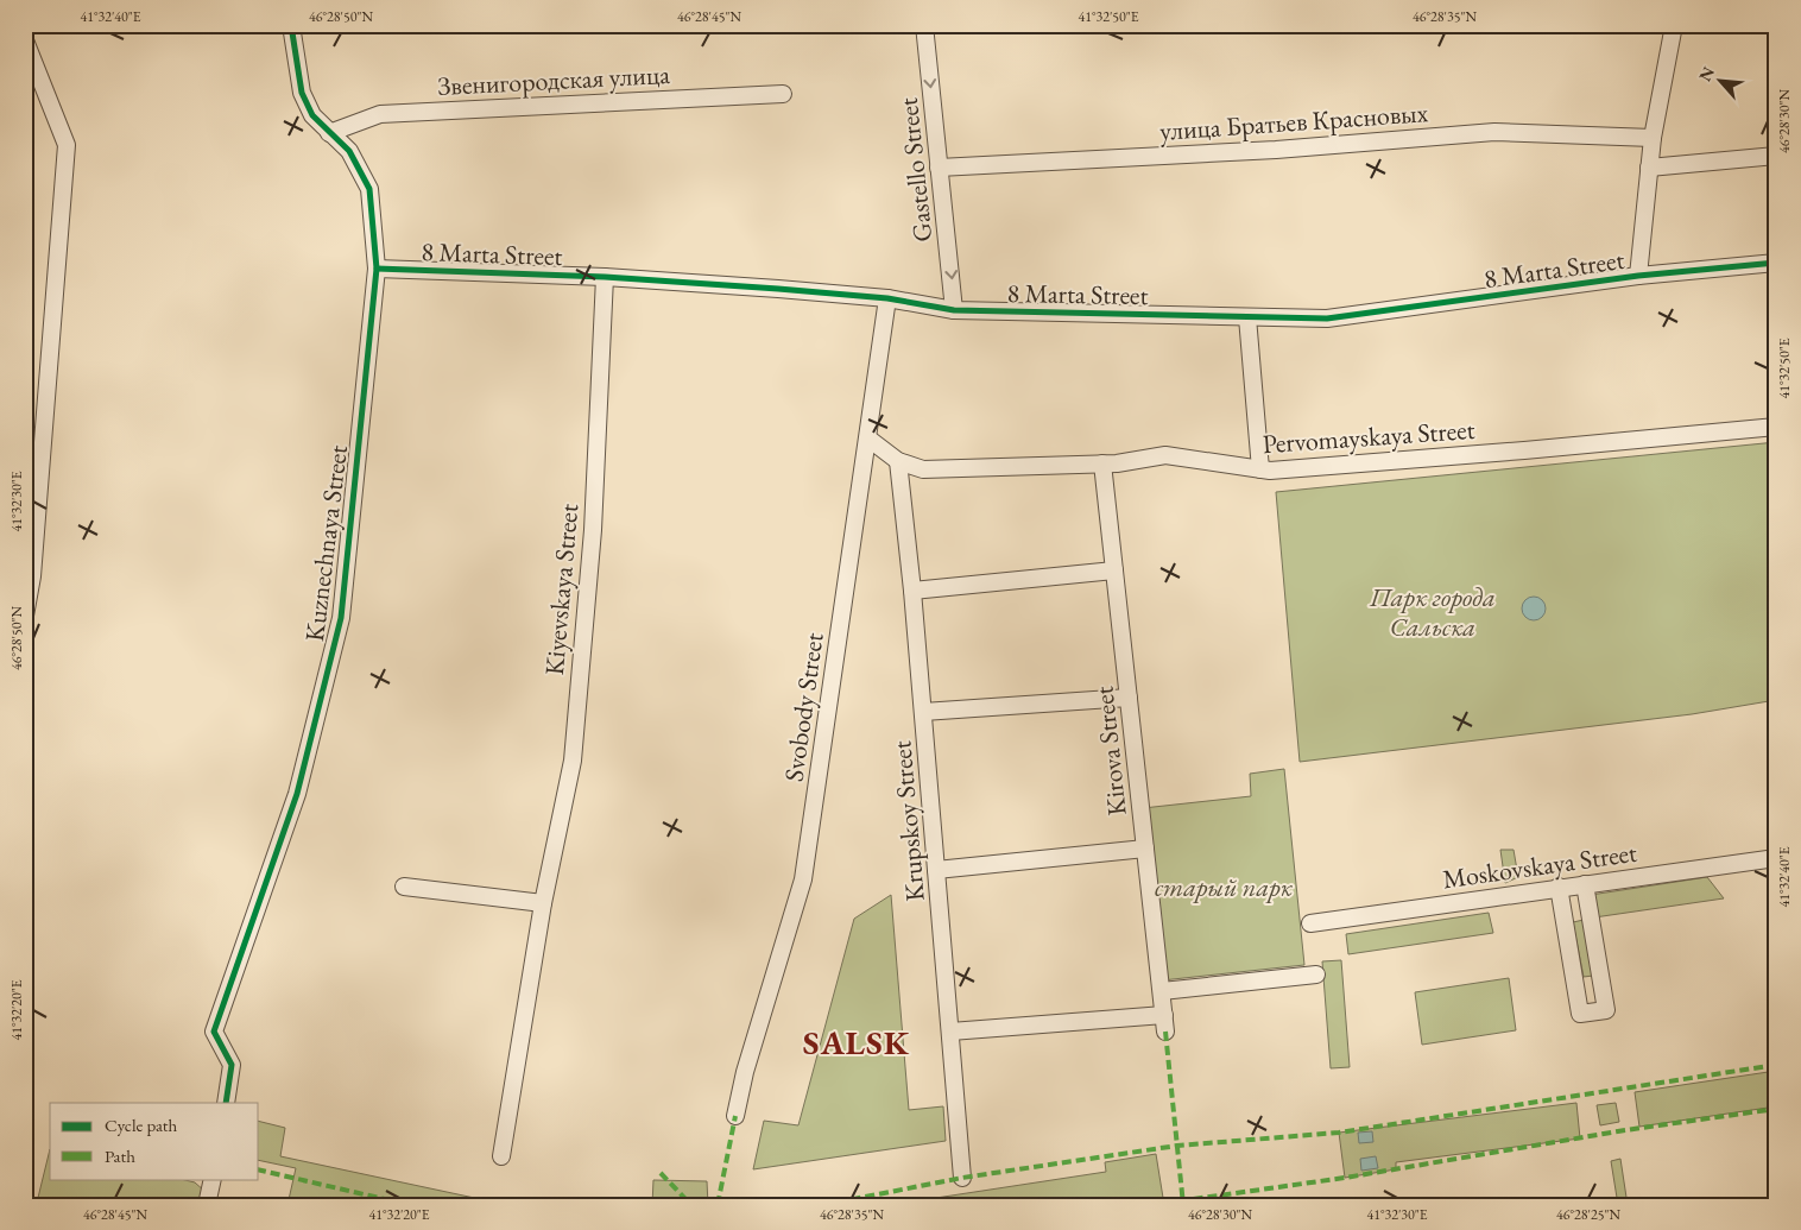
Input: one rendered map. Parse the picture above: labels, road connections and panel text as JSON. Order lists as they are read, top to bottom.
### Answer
{
  "streets": {
    "street": [
      "Звенигородская улица",
      "улица Братьев Красновых",
      "Gastello Street",
      "8 Marta Street",
      "Pervomayskaya Street",
      "Kuznechnaya Street",
      "Kiyevskaya Street",
      "Svobody Street",
      "Kirova Street",
      "Krupskoy Street",
      "Moskovskaya Street"
    ]
  },
  "crossings": [
    ["Звенигородская улица", "Kuznechnaya Street"],
    ["улица Братьев Красновых", "Gastello Street"],
    ["Gastello Street", "8 Marta Street"],
    ["8 Marta Street", "Kuznechnaya Street"],
    ["8 Marta Street", "Kiyevskaya Street"],
    ["8 Marta Street", "Svobody Street"],
    ["Pervomayskaya Street", "Svobody Street"],
    ["Pervomayskaya Street", "Kirova Street"],
    ["Pervomayskaya Street", "Krupskoy Street"]
  ],
  "one_way": ["Gastello Street"],
  "districts": ["SALSK"],
  "parks": ["Парк города Сальска", "старый парк"],
  "legend": ["Cycle path", "Path"],
  "north": "top left",
  "coordinates": [
    "41°32'40\"E",
    "46°28'50\"N",
    "46°28'45\"N",
    "41°32'50\"E",
    "46°28'35\"N",
    "46°28'30\"N",
    "41°32'30\"E",
    "41°32'20\"E",
    "46°28'25\"N"
  ]
}
